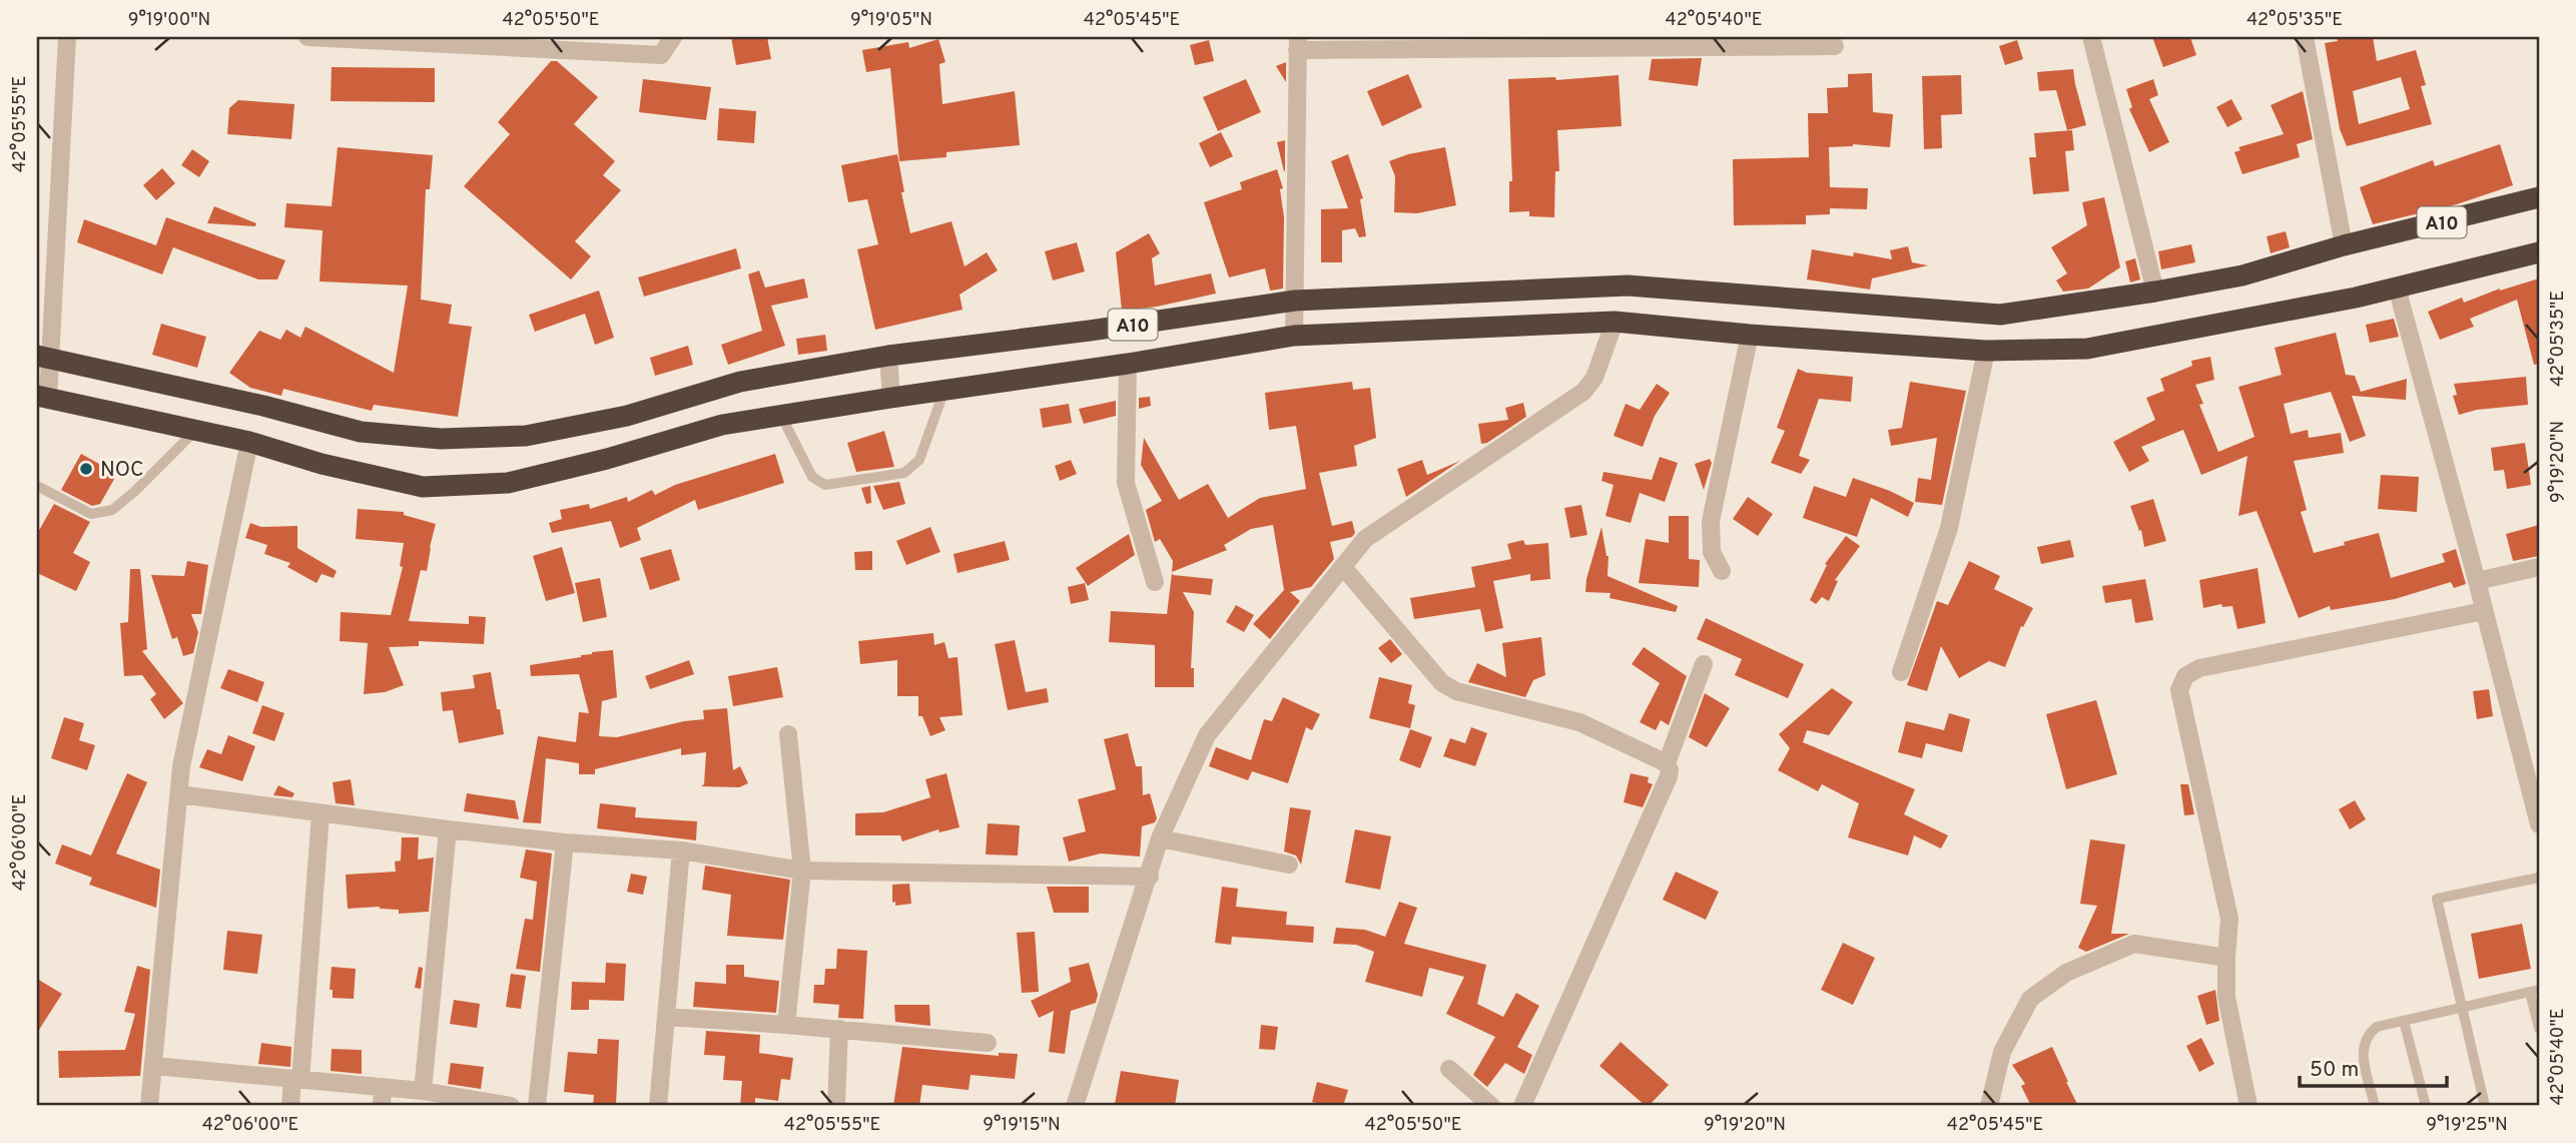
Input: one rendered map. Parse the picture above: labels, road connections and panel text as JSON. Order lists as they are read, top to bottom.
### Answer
{
  "streets": {
    "highway": ["A10"]
  },
  "places": ["NOC"],
  "scale_bar": "50 m",
  "coordinates": [
    "9°19'00\"N",
    "42°05'50\"E",
    "9°19'05\"N",
    "42°05'45\"E",
    "42°05'40\"E",
    "42°05'35\"E",
    "42°05'55\"E",
    "9°19'20\"N",
    "42°06'00\"E",
    "9°19'15\"N",
    "9°19'25\"N"
  ]
}
